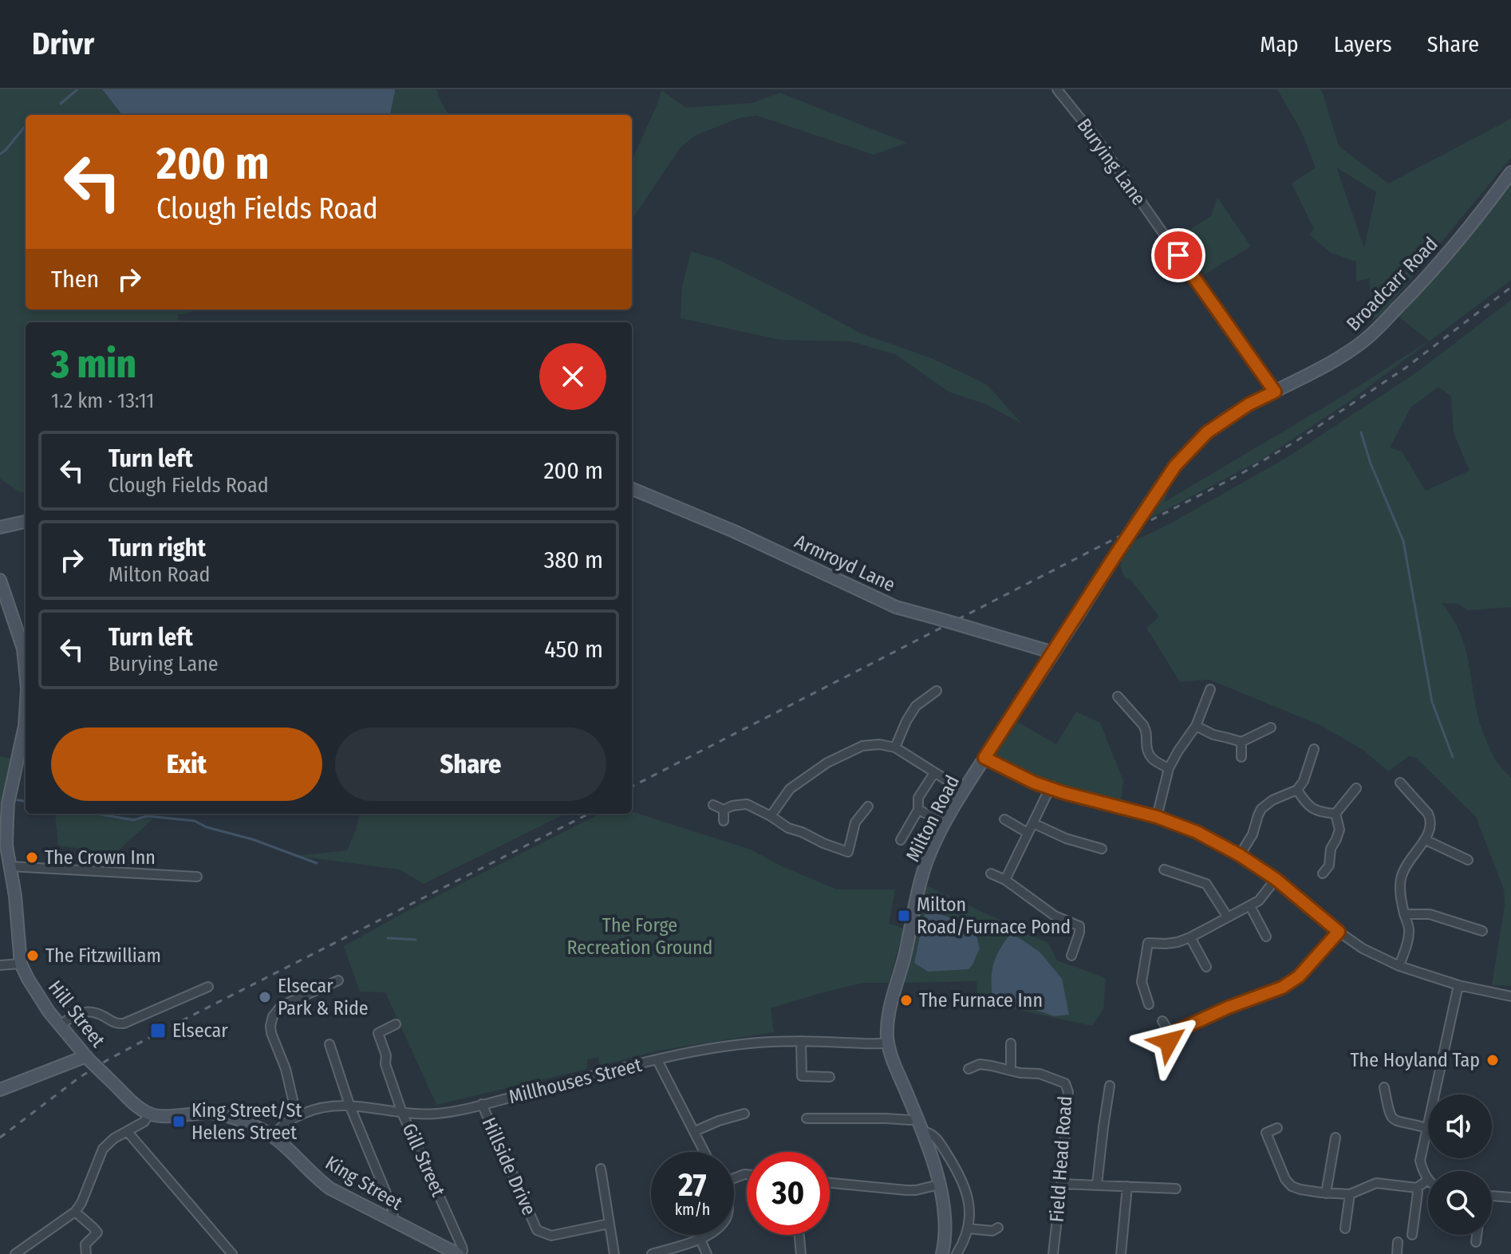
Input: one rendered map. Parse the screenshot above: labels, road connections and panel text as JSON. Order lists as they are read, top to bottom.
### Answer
{
  "streets": {
    "street": [
      "Burying Lane",
      "Broadcarr Road",
      "Armroyd Lane",
      "Milton Road",
      "Hill Street",
      "Millhouses Street",
      "Field Head Road",
      "Gill Street",
      "Hillside Drive",
      "King Street"
    ]
  },
  "crossings": [
    ["Burying Lane", "Broadcarr Road"],
    ["Burying Lane", "Milton Road"],
    ["Broadcarr Road", "Milton Road"],
    ["Armroyd Lane", "Milton Road"],
    ["Milton Road", "Millhouses Street"],
    ["Hill Street", "King Street"],
    ["Millhouses Street", "Gill Street"],
    ["Millhouses Street", "Hillside Drive"],
    ["Millhouses Street", "King Street"],
    ["Gill Street", "King Street"]
  ],
  "parks": ["The Forge Recreation Ground"],
  "places": {
    "other": [
      "The Crown Inn",
      "The Fitzwilliam",
      "Elsecar Park & Ride",
      "The Furnace Inn",
      "The Hoyland Tap"
    ],
    "transit": ["Milton Road/Furnace Pond", "Elsecar", "King Street/St Helens Street"]
  },
  "page": {
    "header": "Drivr",
    "nav": ["Map", "Layers", "Share"],
    "turn": ["200 m", "Clough Fields Road"],
    "then": "Then",
    "heading": ["3 min", "1.2 km · 13:11"],
    "list": [
      {
        "name": "Turn left",
        "note": "Clough Fields Road",
        "value": "200 m"
      },
      {
        "name": "Turn right",
        "note": "Milton Road",
        "value": "380 m"
      },
      {
        "name": "Turn left",
        "note": "Burying Lane",
        "value": "450 m"
      }
    ],
    "buttons": ["Exit", "Share"],
    "speed": "27 km/h",
    "limit": "30"
  }
}
